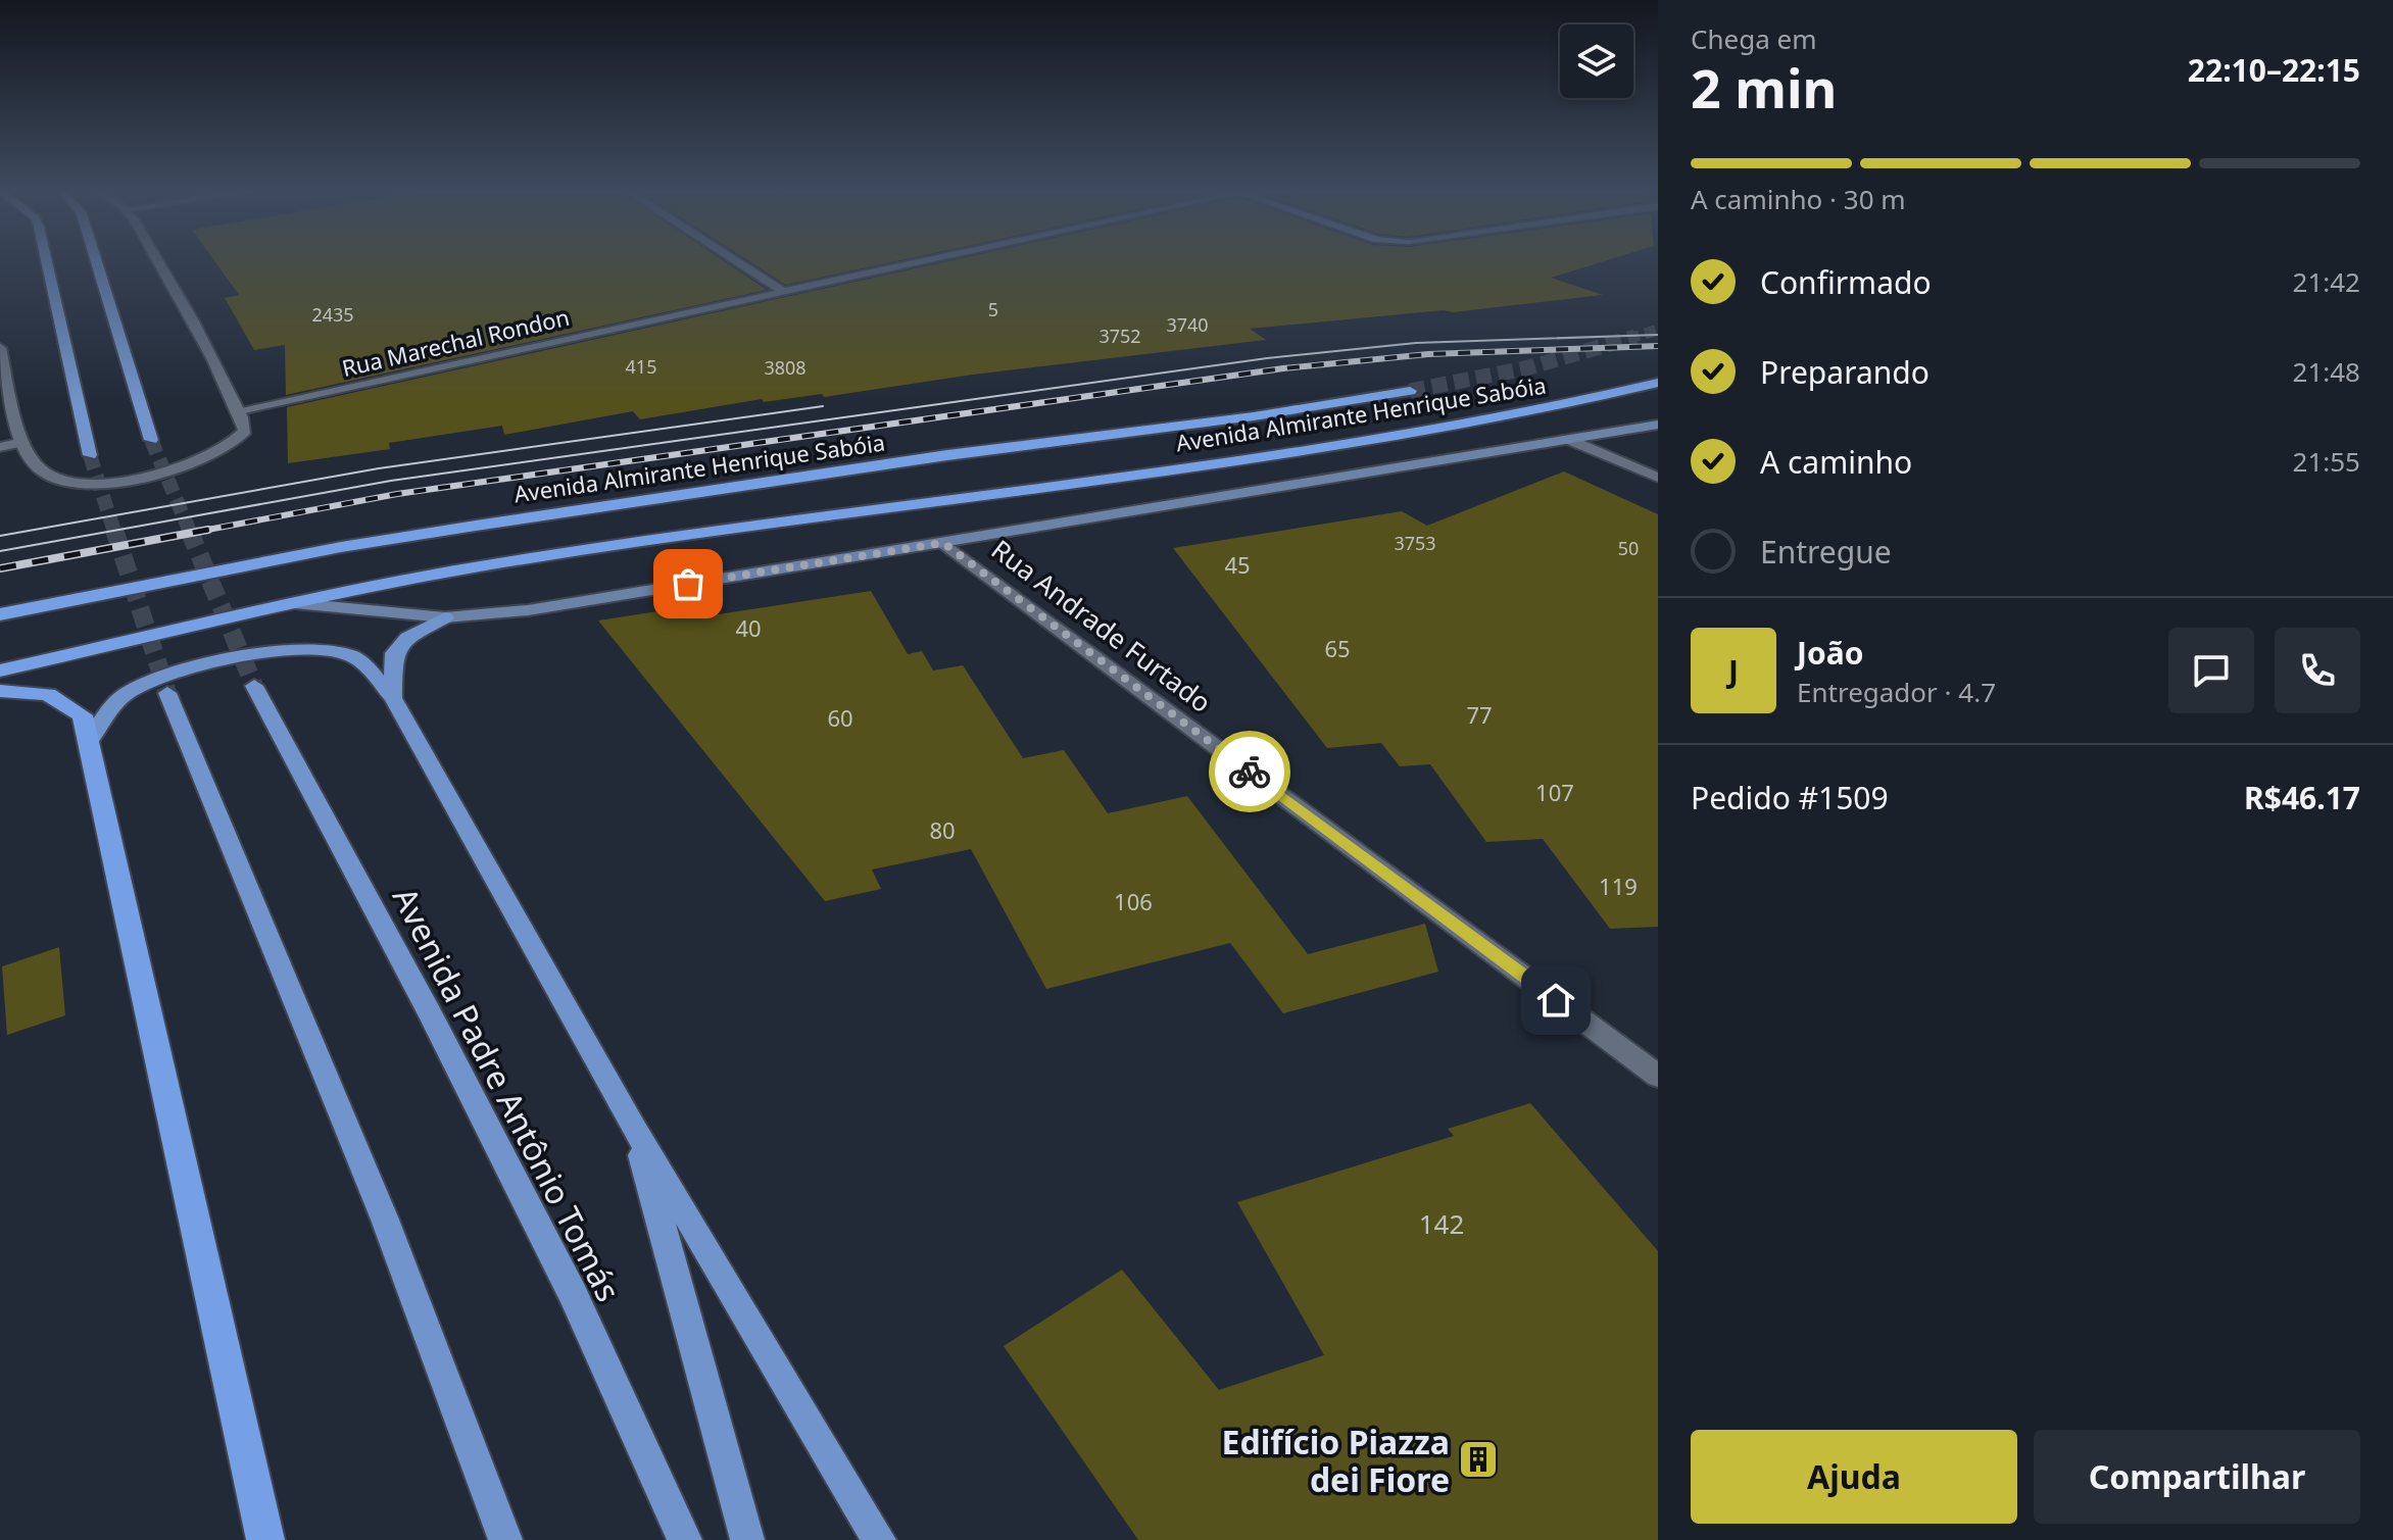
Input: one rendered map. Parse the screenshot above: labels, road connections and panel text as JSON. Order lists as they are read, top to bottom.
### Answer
{
  "streets": {
    "highway": ["Avenida Almirante Henrique Sabóia"],
    "main road": ["Avenida Padre Antônio Tomás"],
    "street": ["Rua Marechal Rondon", "Rua Andrade Furtado"]
  },
  "crossings": [
    ["Avenida Almirante Henrique Sabóia", "Rua Andrade Furtado"]
  ],
  "places": {
    "building": ["Edifício Piazza dei Fiore"]
  },
  "house_numbers": [
    "5",
    "2435",
    "3740",
    "3752",
    "415",
    "3808",
    "3753",
    "50",
    "45",
    "40",
    "65",
    "77",
    "60",
    "107",
    "80",
    "119",
    "106",
    "142"
  ],
  "page": {
    "heading": ["2 min", "Chega em", "22:10–22:15"],
    "panel": [
      "João",
      "Entregador · 4.7",
      "Pedido #1509",
      "R$46.17"
    ],
    "bar": "A caminho · 30 m",
    "list": [
      ["Confirmado", "21:42"],
      ["Preparando", "21:48"],
      ["A caminho", "21:55"],
      "Entregue"
    ],
    "round": "J",
    "buttons": ["Ajuda", "Compartilhar"]
  }
}
